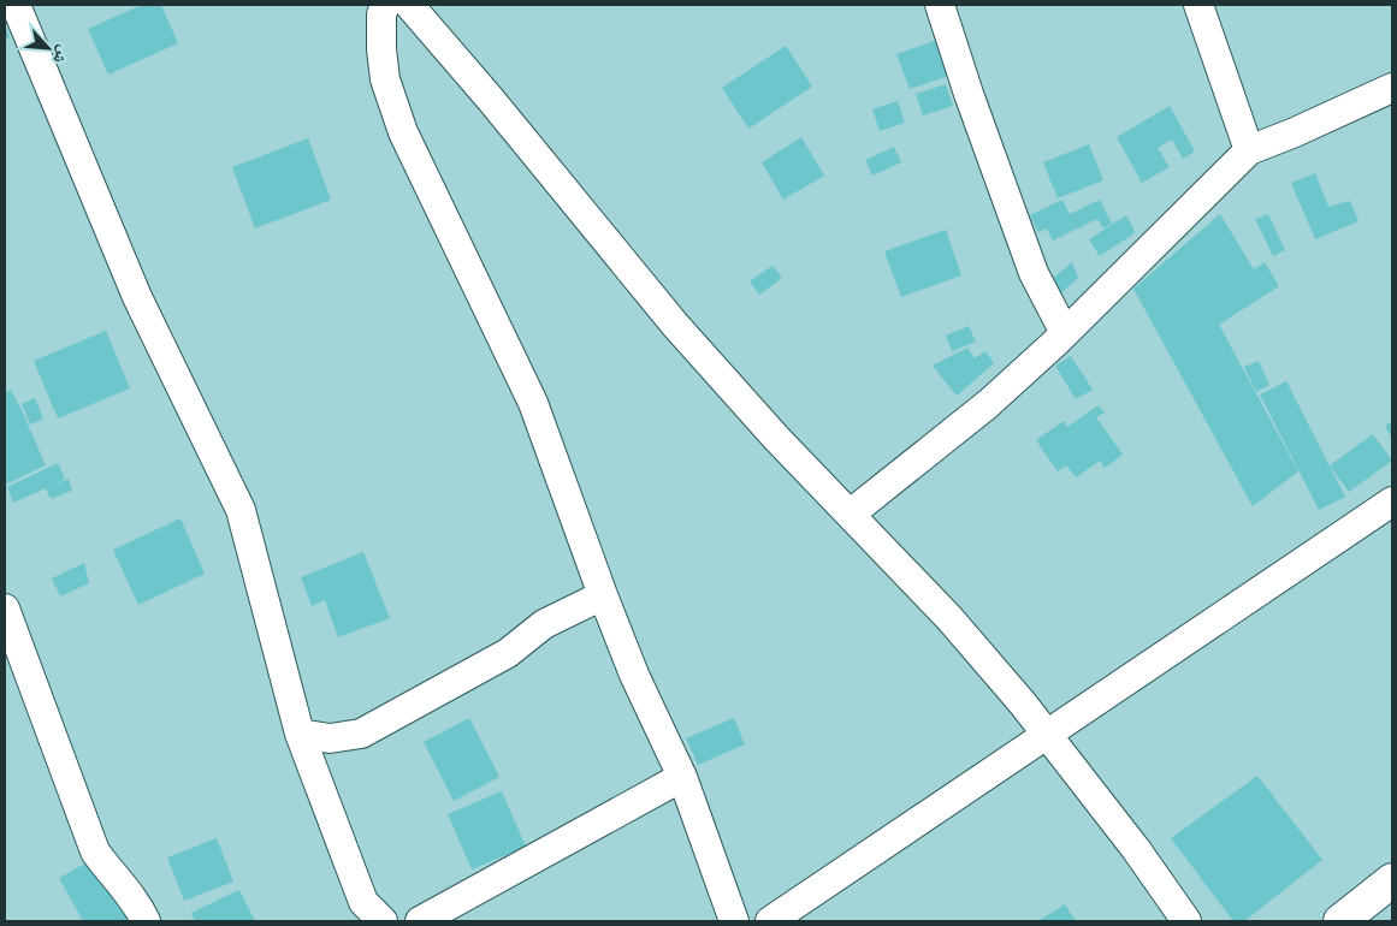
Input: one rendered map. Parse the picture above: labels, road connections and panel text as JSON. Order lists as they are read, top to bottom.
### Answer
{
  "north": "bottom right"
}
